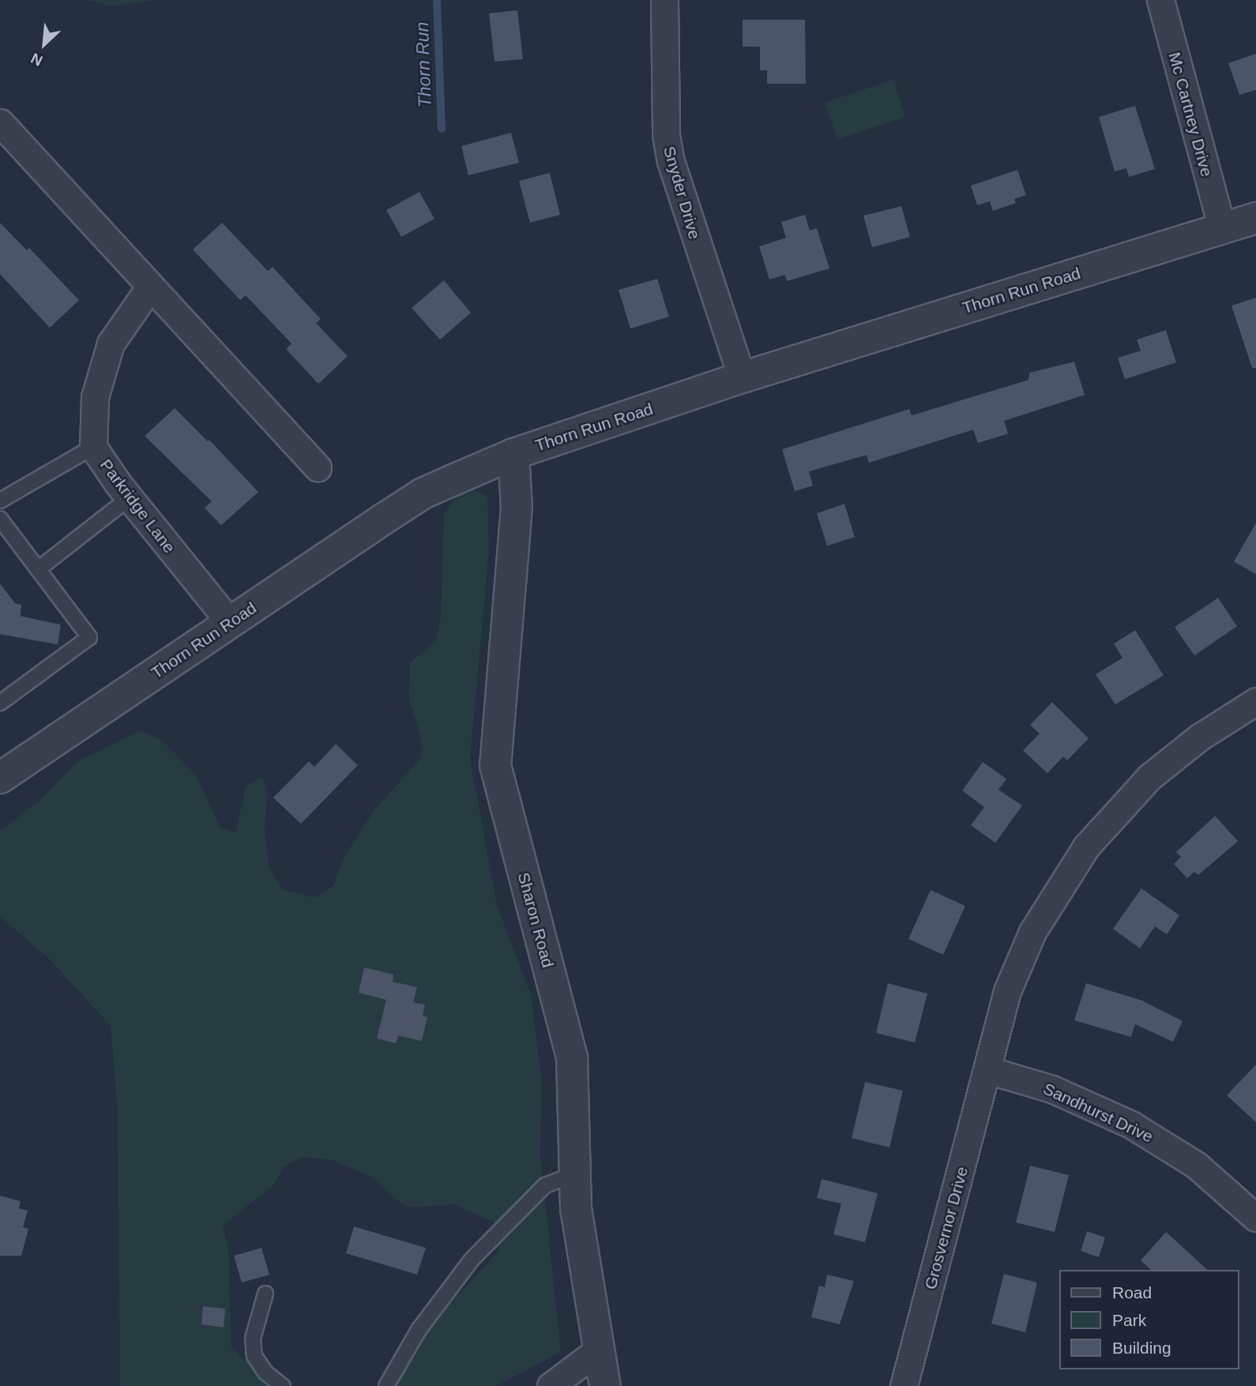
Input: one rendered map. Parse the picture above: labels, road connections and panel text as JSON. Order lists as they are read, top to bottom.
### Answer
{
  "streets": {
    "street": [
      "Mc Cartney Drive",
      "Snyder Drive",
      "Thorn Run Road",
      "Parkridge Lane",
      "Sharon Road",
      "Sandhurst Drive",
      "Grosvernor Drive"
    ]
  },
  "crossings": [
    ["Mc Cartney Drive", "Thorn Run Road"],
    ["Snyder Drive", "Thorn Run Road"],
    ["Thorn Run Road", "Parkridge Lane"],
    ["Thorn Run Road", "Sharon Road"],
    ["Sandhurst Drive", "Grosvernor Drive"]
  ],
  "water": ["Thorn Run"],
  "legend": ["Road", "Park", "Building"],
  "north": "bottom left"
}
